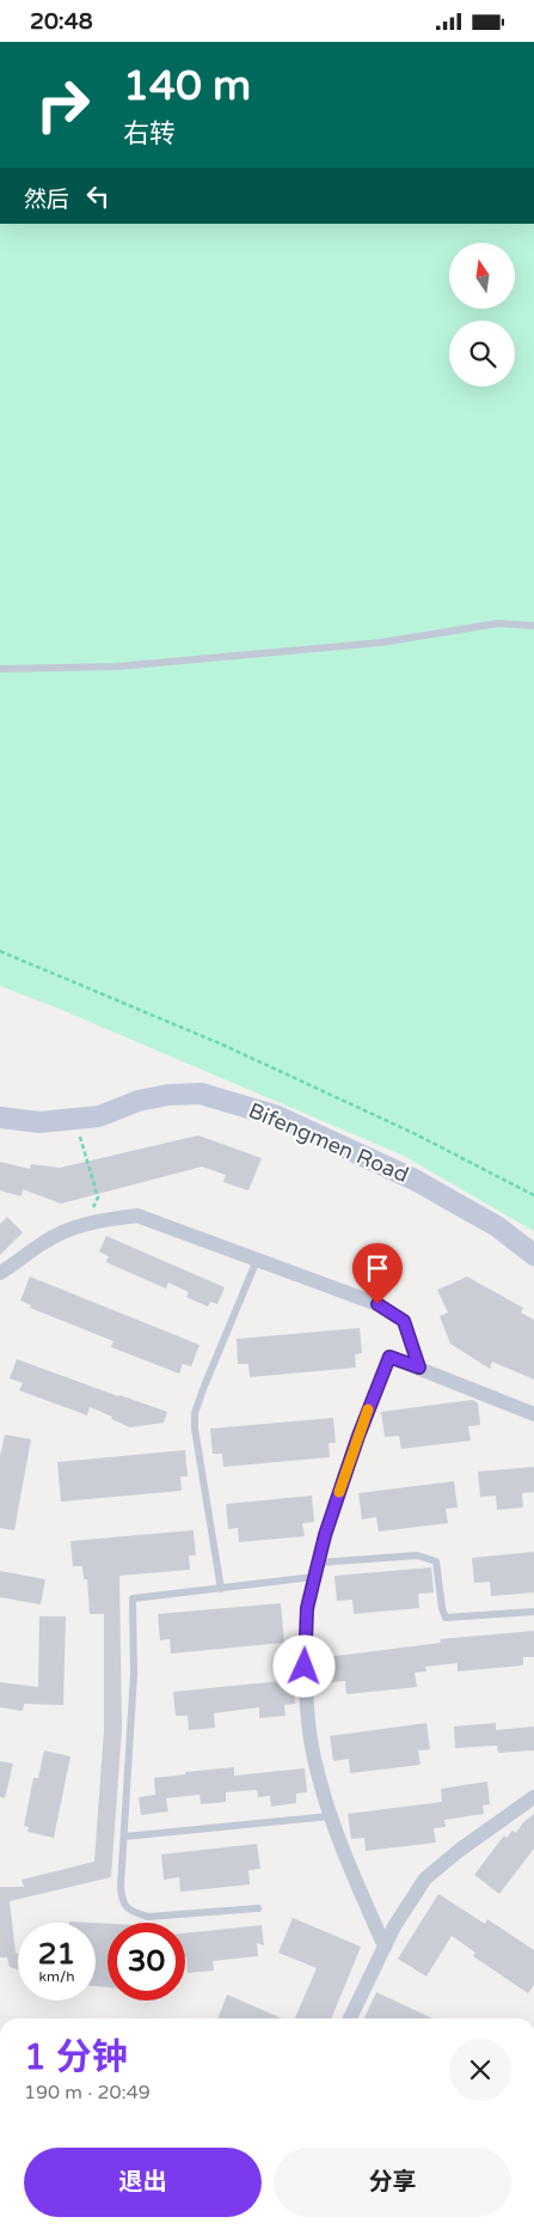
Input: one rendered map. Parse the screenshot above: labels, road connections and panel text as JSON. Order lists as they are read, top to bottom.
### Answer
{
  "streets": {
    "street": ["Bifengmen Road"]
  },
  "north": "top",
  "page": {
    "status": "20:48",
    "turn": ["140 m", "右转"],
    "then": "然后",
    "speed": "21 km/h",
    "limit": "30",
    "heading": ["1 分钟", "190 m · 20:49"],
    "buttons": ["退出", "分享"]
  }
}
